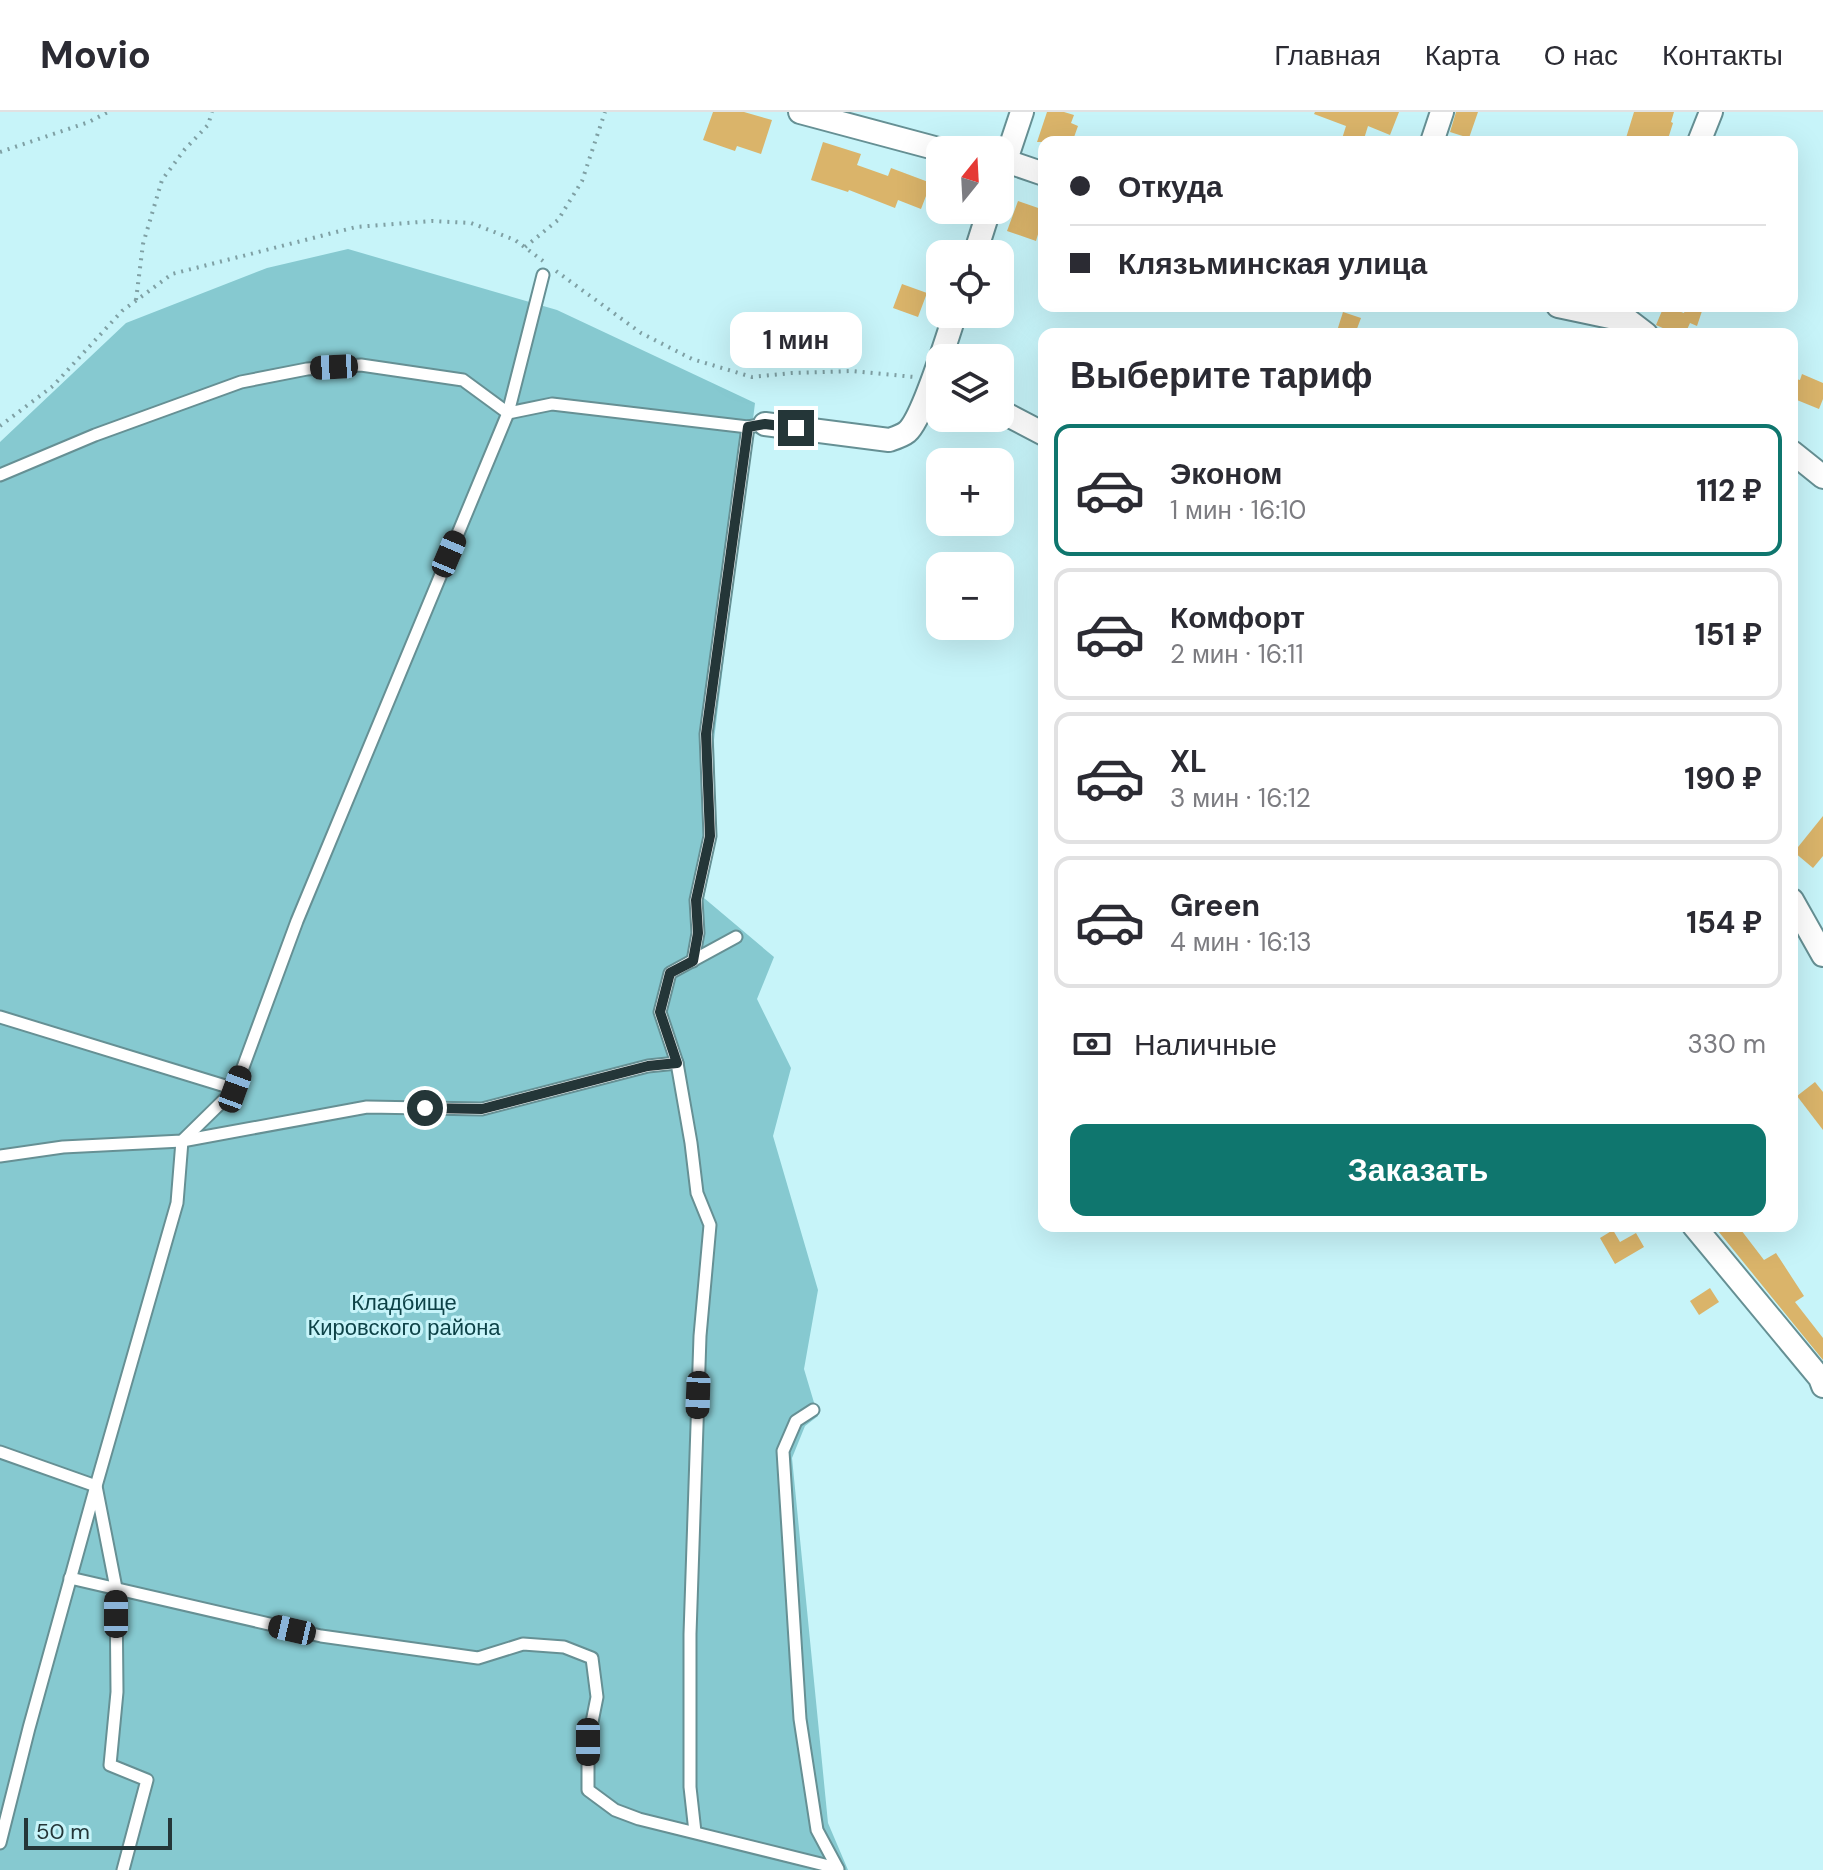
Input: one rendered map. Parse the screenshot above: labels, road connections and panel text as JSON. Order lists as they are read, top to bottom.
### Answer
{
  "parks": ["Кладбище Кировского района"],
  "scale_bar": "50 m",
  "north": "top",
  "page": {
    "header": "Movio",
    "nav": [
      "Главная",
      "Карта",
      "О нас",
      "Контакты"
    ],
    "map_buttons": ["+", "−"],
    "banner": ["Откуда", "Клязьминская улица"],
    "bubble": "1 мин",
    "heading": "Выберите тариф",
    "list": [
      {
        "name": "Эконом",
        "note": "1 мин · 16:10",
        "value": "112 ₽"
      },
      {
        "name": "Комфорт",
        "note": "2 мин · 16:11",
        "value": "151 ₽"
      },
      {
        "name": "XL",
        "note": "3 мин · 16:12",
        "value": "190 ₽"
      },
      {
        "name": "Green",
        "note": "4 мин · 16:13",
        "value": "154 ₽"
      }
    ],
    "pay": ["Наличные", "330 m"],
    "buttons": "Заказать",
    "scale": "50 m"
  }
}
